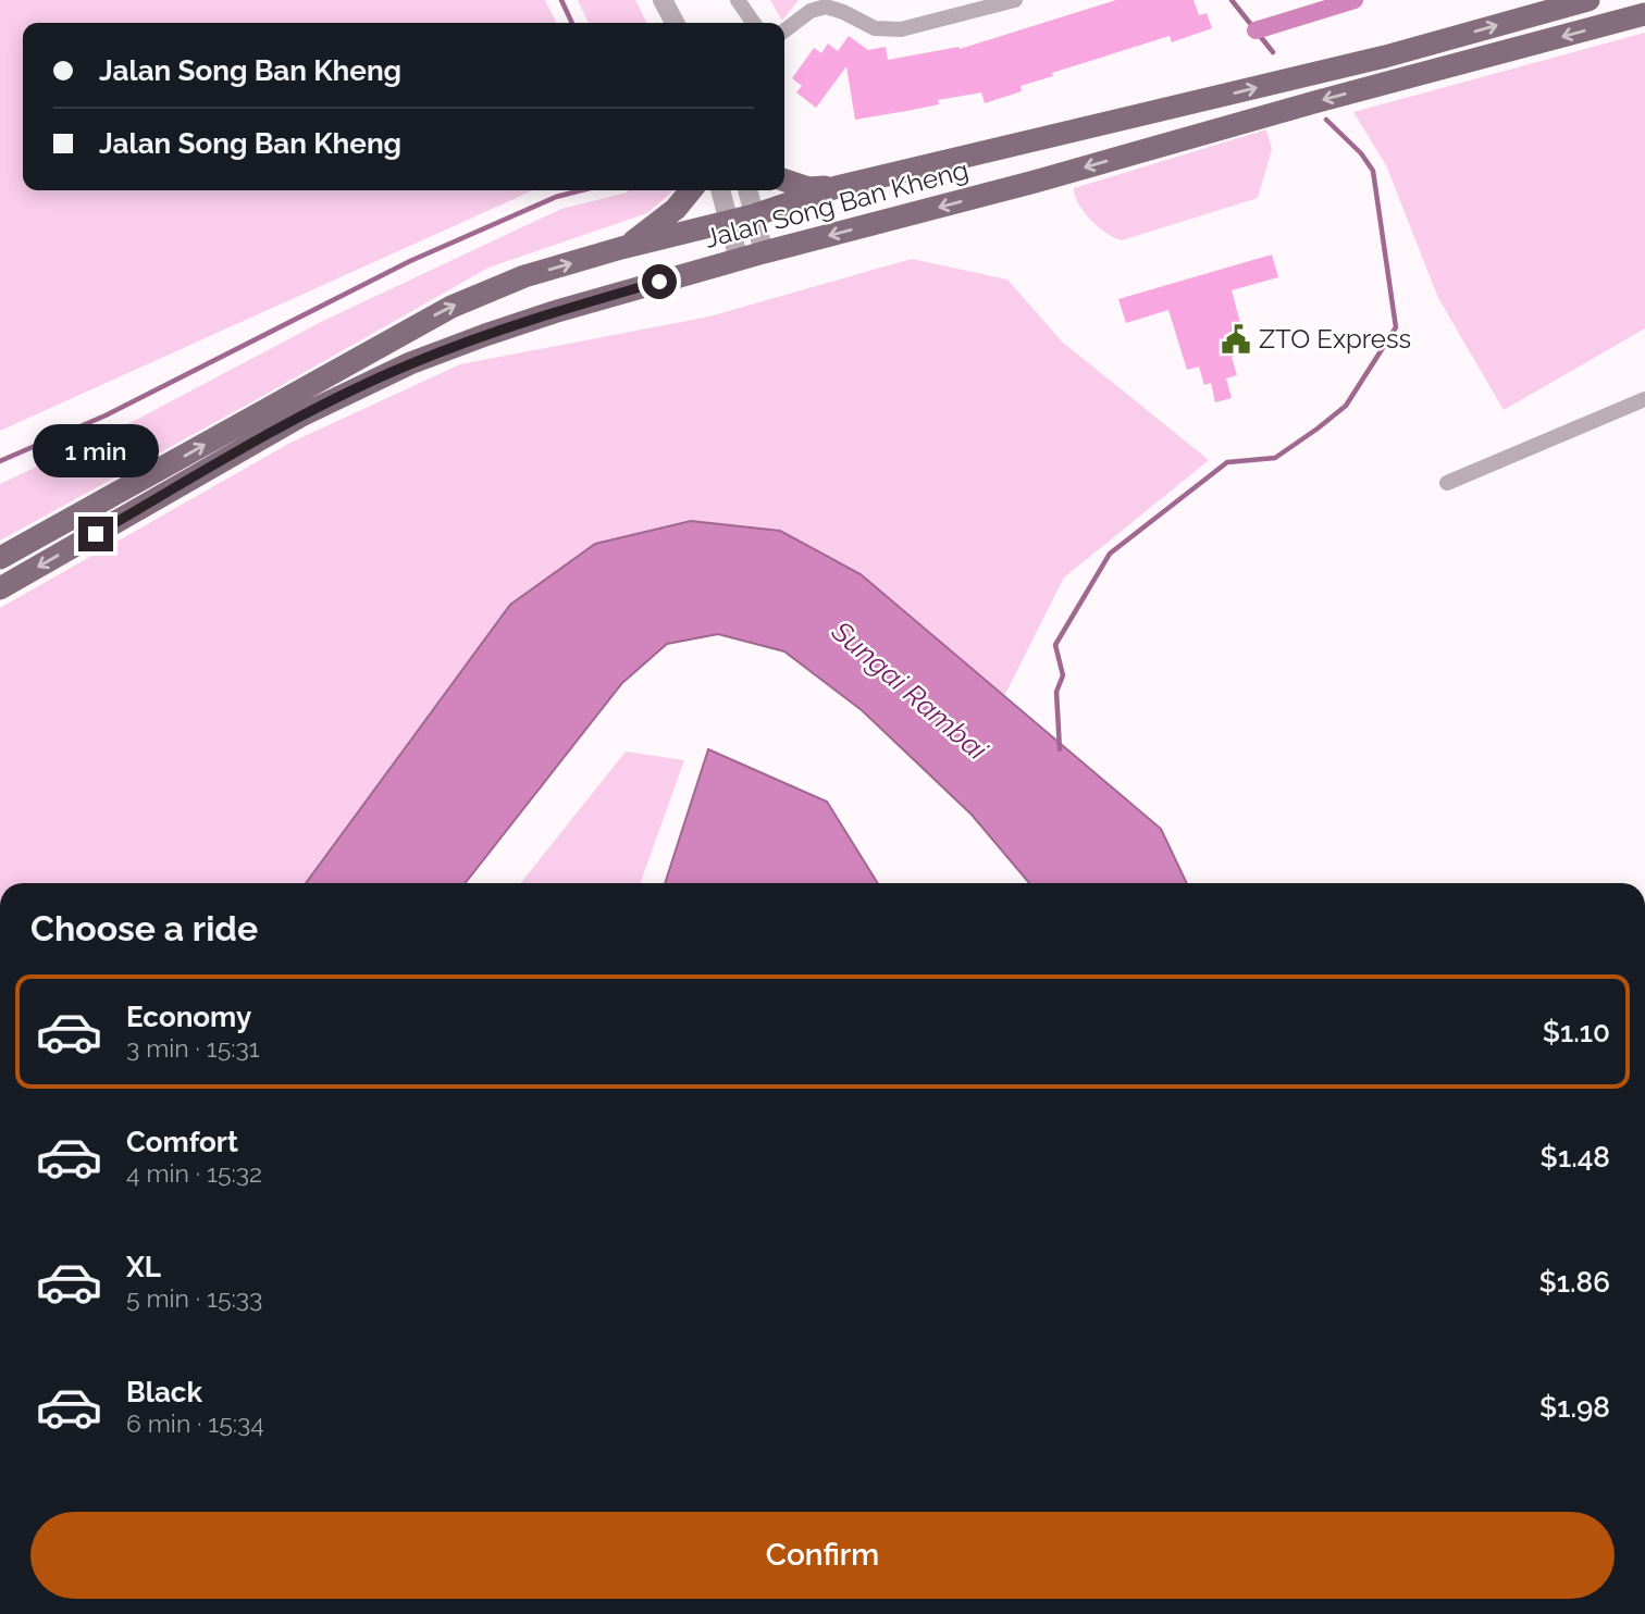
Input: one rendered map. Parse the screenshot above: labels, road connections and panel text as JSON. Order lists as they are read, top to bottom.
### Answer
{
  "streets": {
    "main road": ["Jalan Song Ban Kheng"]
  },
  "water": ["Sungai Rambai"],
  "places": {
    "public building": ["ZTO Express"]
  },
  "page": {
    "banner": ["Jalan Song Ban Kheng", "Jalan Song Ban Kheng"],
    "bubble": "1 min",
    "heading": "Choose a ride",
    "list": [
      {
        "name": "Economy",
        "note": "3 min · 15:31",
        "value": "$1.10"
      },
      {
        "name": "Comfort",
        "note": "4 min · 15:32",
        "value": "$1.48"
      },
      {
        "name": "XL",
        "note": "5 min · 15:33",
        "value": "$1.86"
      },
      {
        "name": "Black",
        "note": "6 min · 15:34",
        "value": "$1.98"
      }
    ],
    "buttons": "Confirm"
  }
}
